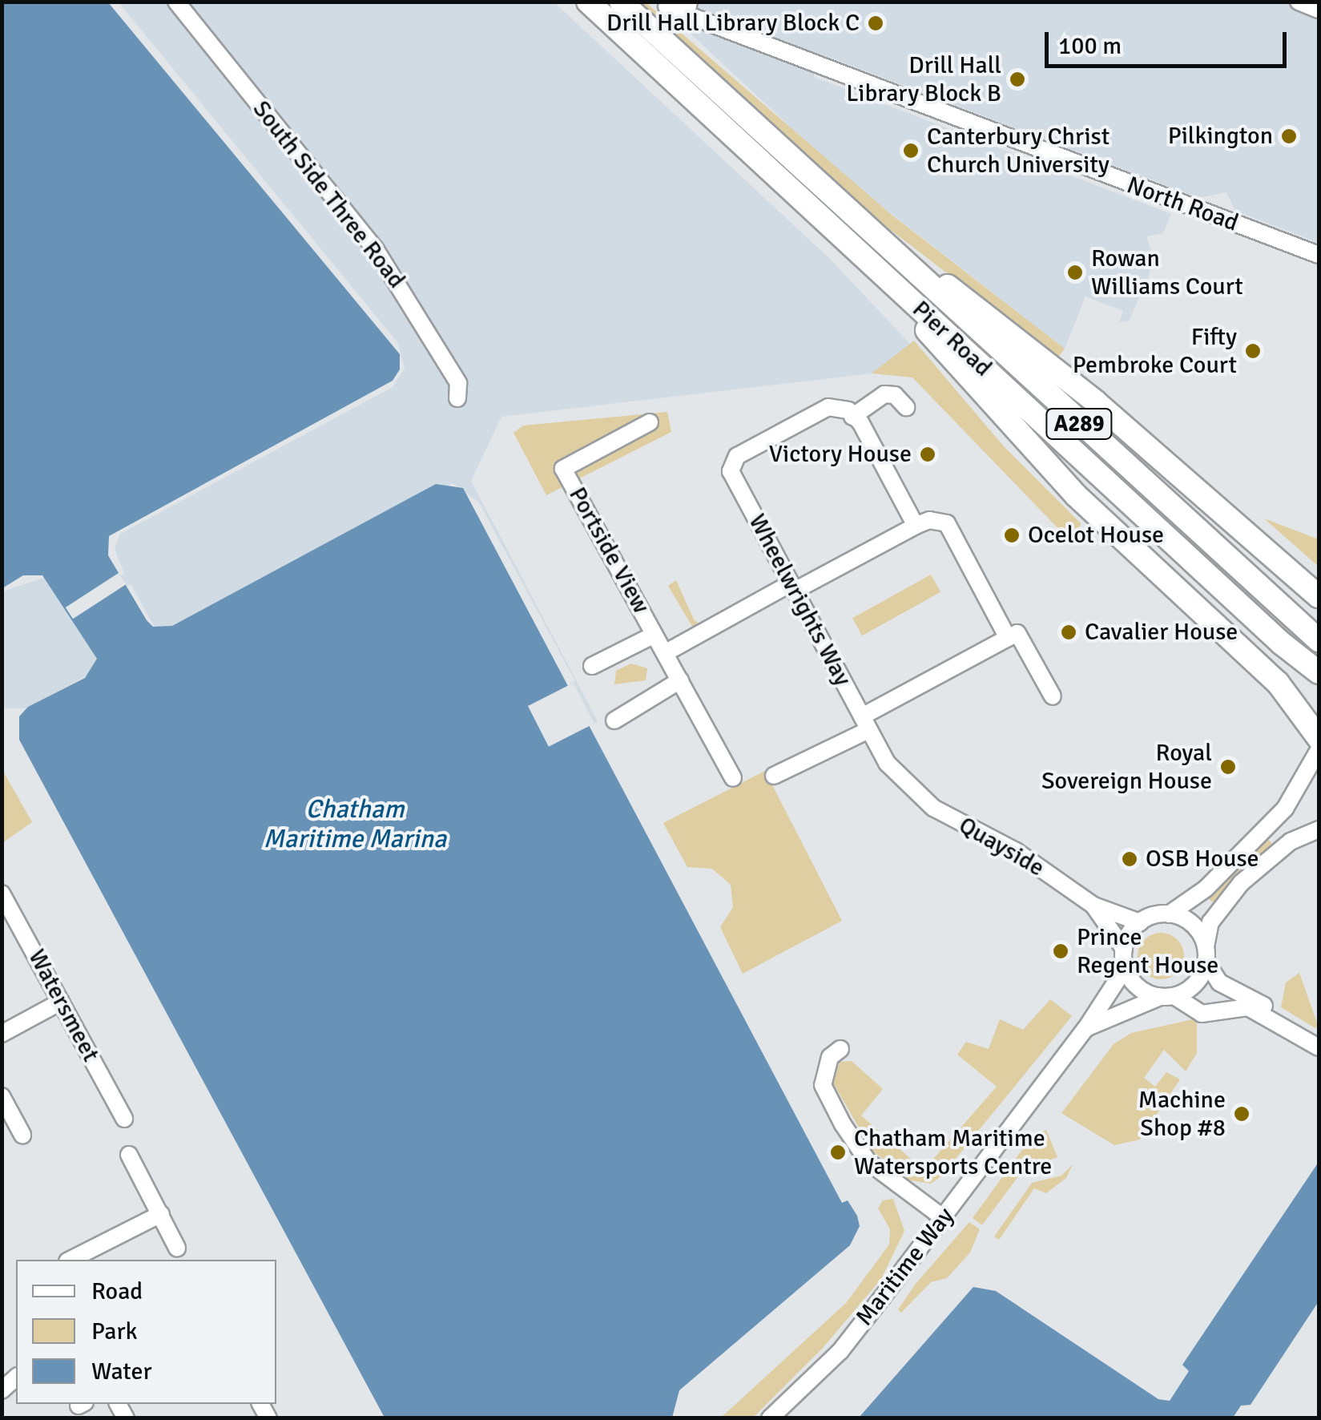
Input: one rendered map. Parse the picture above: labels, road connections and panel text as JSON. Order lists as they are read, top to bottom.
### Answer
{
  "streets": {
    "main road": ["Pier Road", "A289"],
    "street": [
      "South Side Three Road",
      "North Road",
      "Portside View",
      "Wheelwrights Way",
      "Quayside",
      "Watersmeet",
      "Maritime Way"
    ]
  },
  "crossings": [
    ["Wheelwrights Way", "Quayside"],
    ["Quayside", "Maritime Way"]
  ],
  "water": ["Chatham Maritime Marina"],
  "places": [
    "Drill Hall Library Block C",
    "Drill Hall Library Block B",
    "Pilkington",
    "Canterbury Christ Church University",
    "Rowan Williams Court",
    "Fifty Pembroke Court",
    "Victory House",
    "Ocelot House",
    "Cavalier House",
    "Royal Sovereign House",
    "OSB House",
    "Prince Regent House",
    "Machine Shop #8",
    "Chatham Maritime Watersports Centre"
  ],
  "legend": ["Road", "Park", "Water"],
  "scale_bar": "100 m"
}
